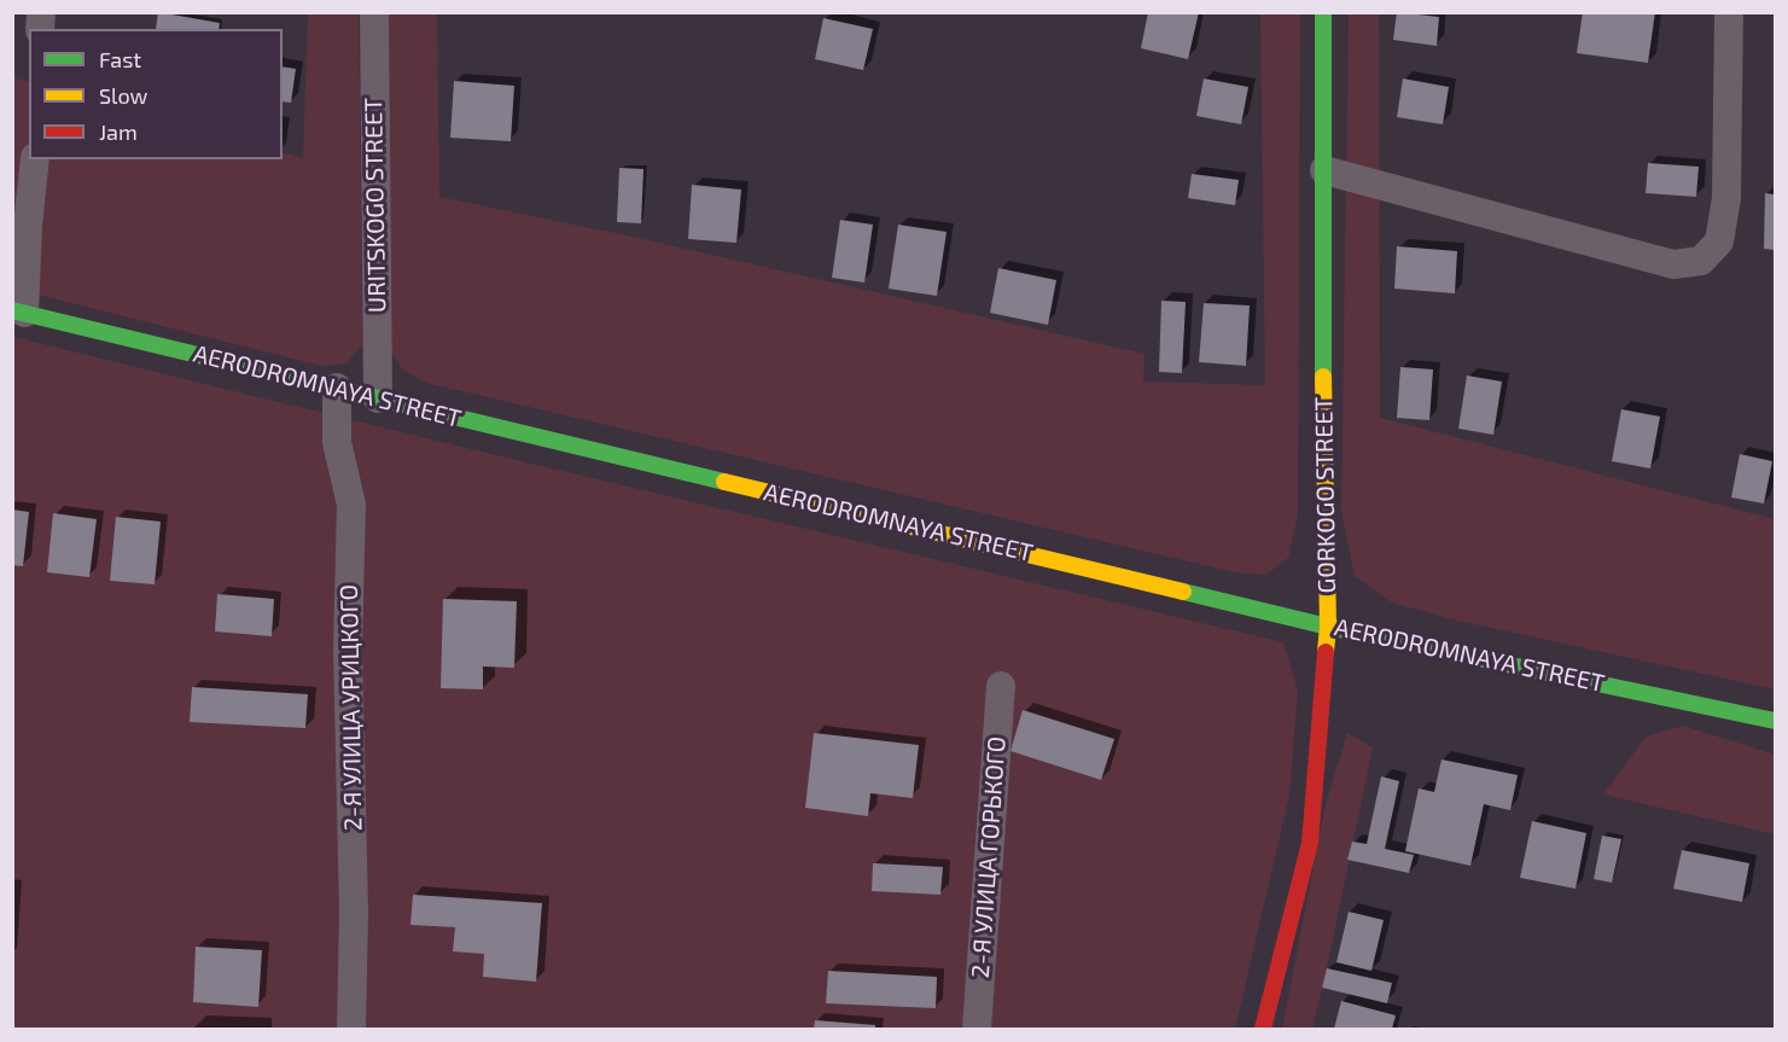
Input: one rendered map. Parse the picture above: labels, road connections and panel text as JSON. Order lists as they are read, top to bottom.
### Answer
{
  "streets": {
    "street": [
      "URITSKOGO STREET",
      "AERODROMNAYA STREET",
      "GORKOGO STREET",
      "2-Я УЛИЦА УРИЦКОГО",
      "2-Я УЛИЦА ГОРЬКОГО"
    ]
  },
  "crossings": [
    ["URITSKOGO STREET", "AERODROMNAYA STREET"],
    ["AERODROMNAYA STREET", "GORKOGO STREET"],
    ["AERODROMNAYA STREET", "2-Я УЛИЦА УРИЦКОГО"]
  ],
  "legend": ["Fast", "Slow", "Jam"]
}
